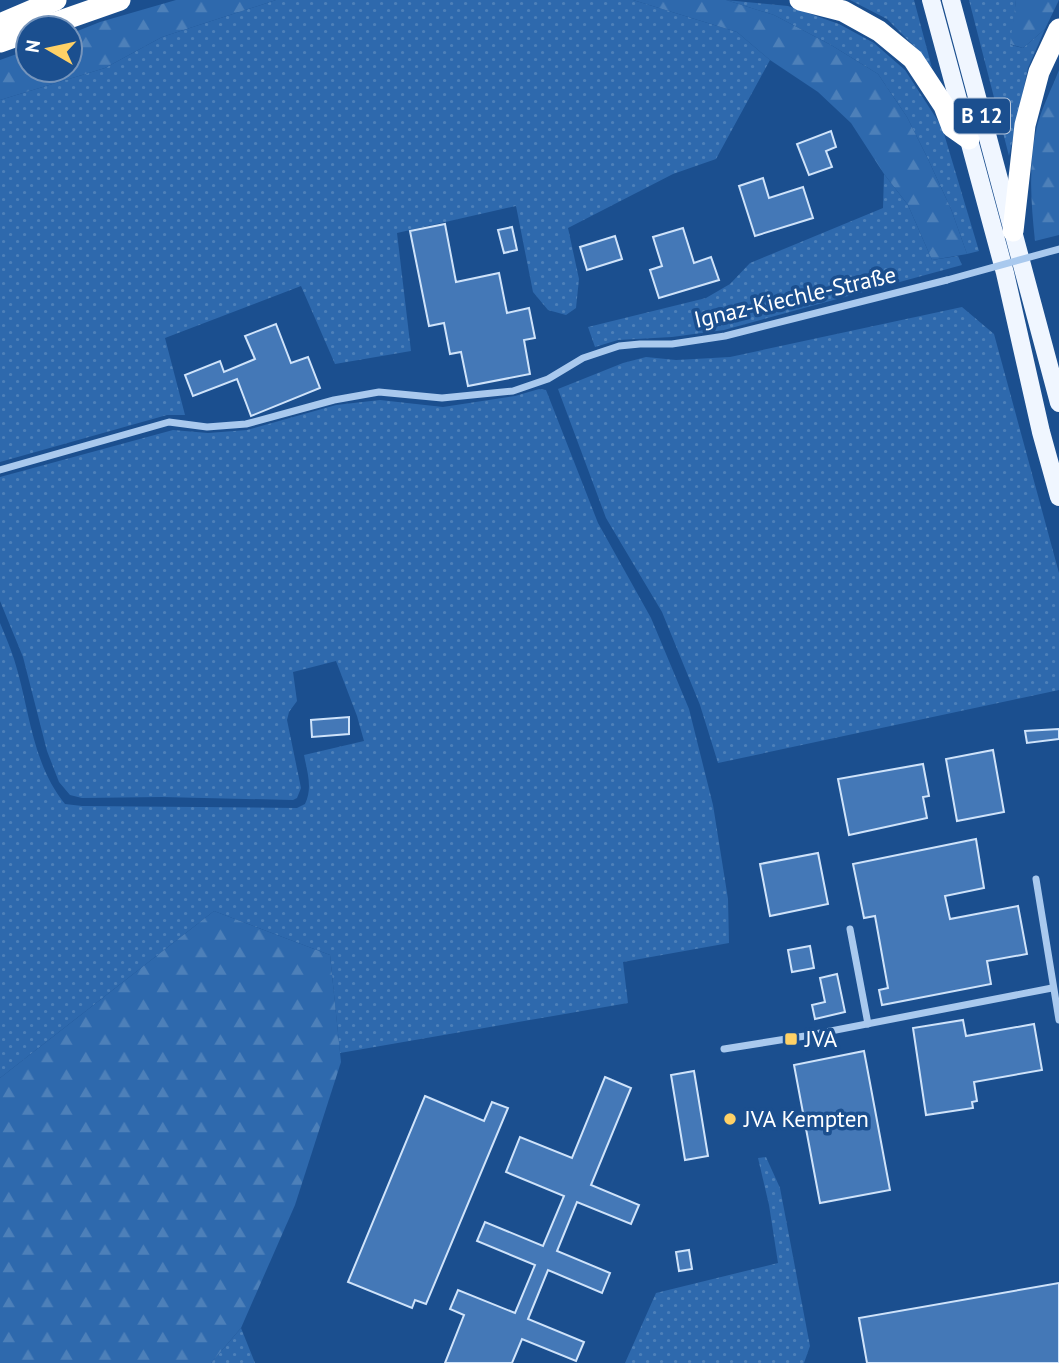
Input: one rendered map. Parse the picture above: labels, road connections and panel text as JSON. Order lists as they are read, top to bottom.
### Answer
{
  "streets": {
    "main road": ["B 12"],
    "street": ["Ignaz-Kiechle-Straße"]
  },
  "places": {
    "transit": ["JVA"],
    "other": ["JVA Kempten"]
  },
  "north": "left"
}
